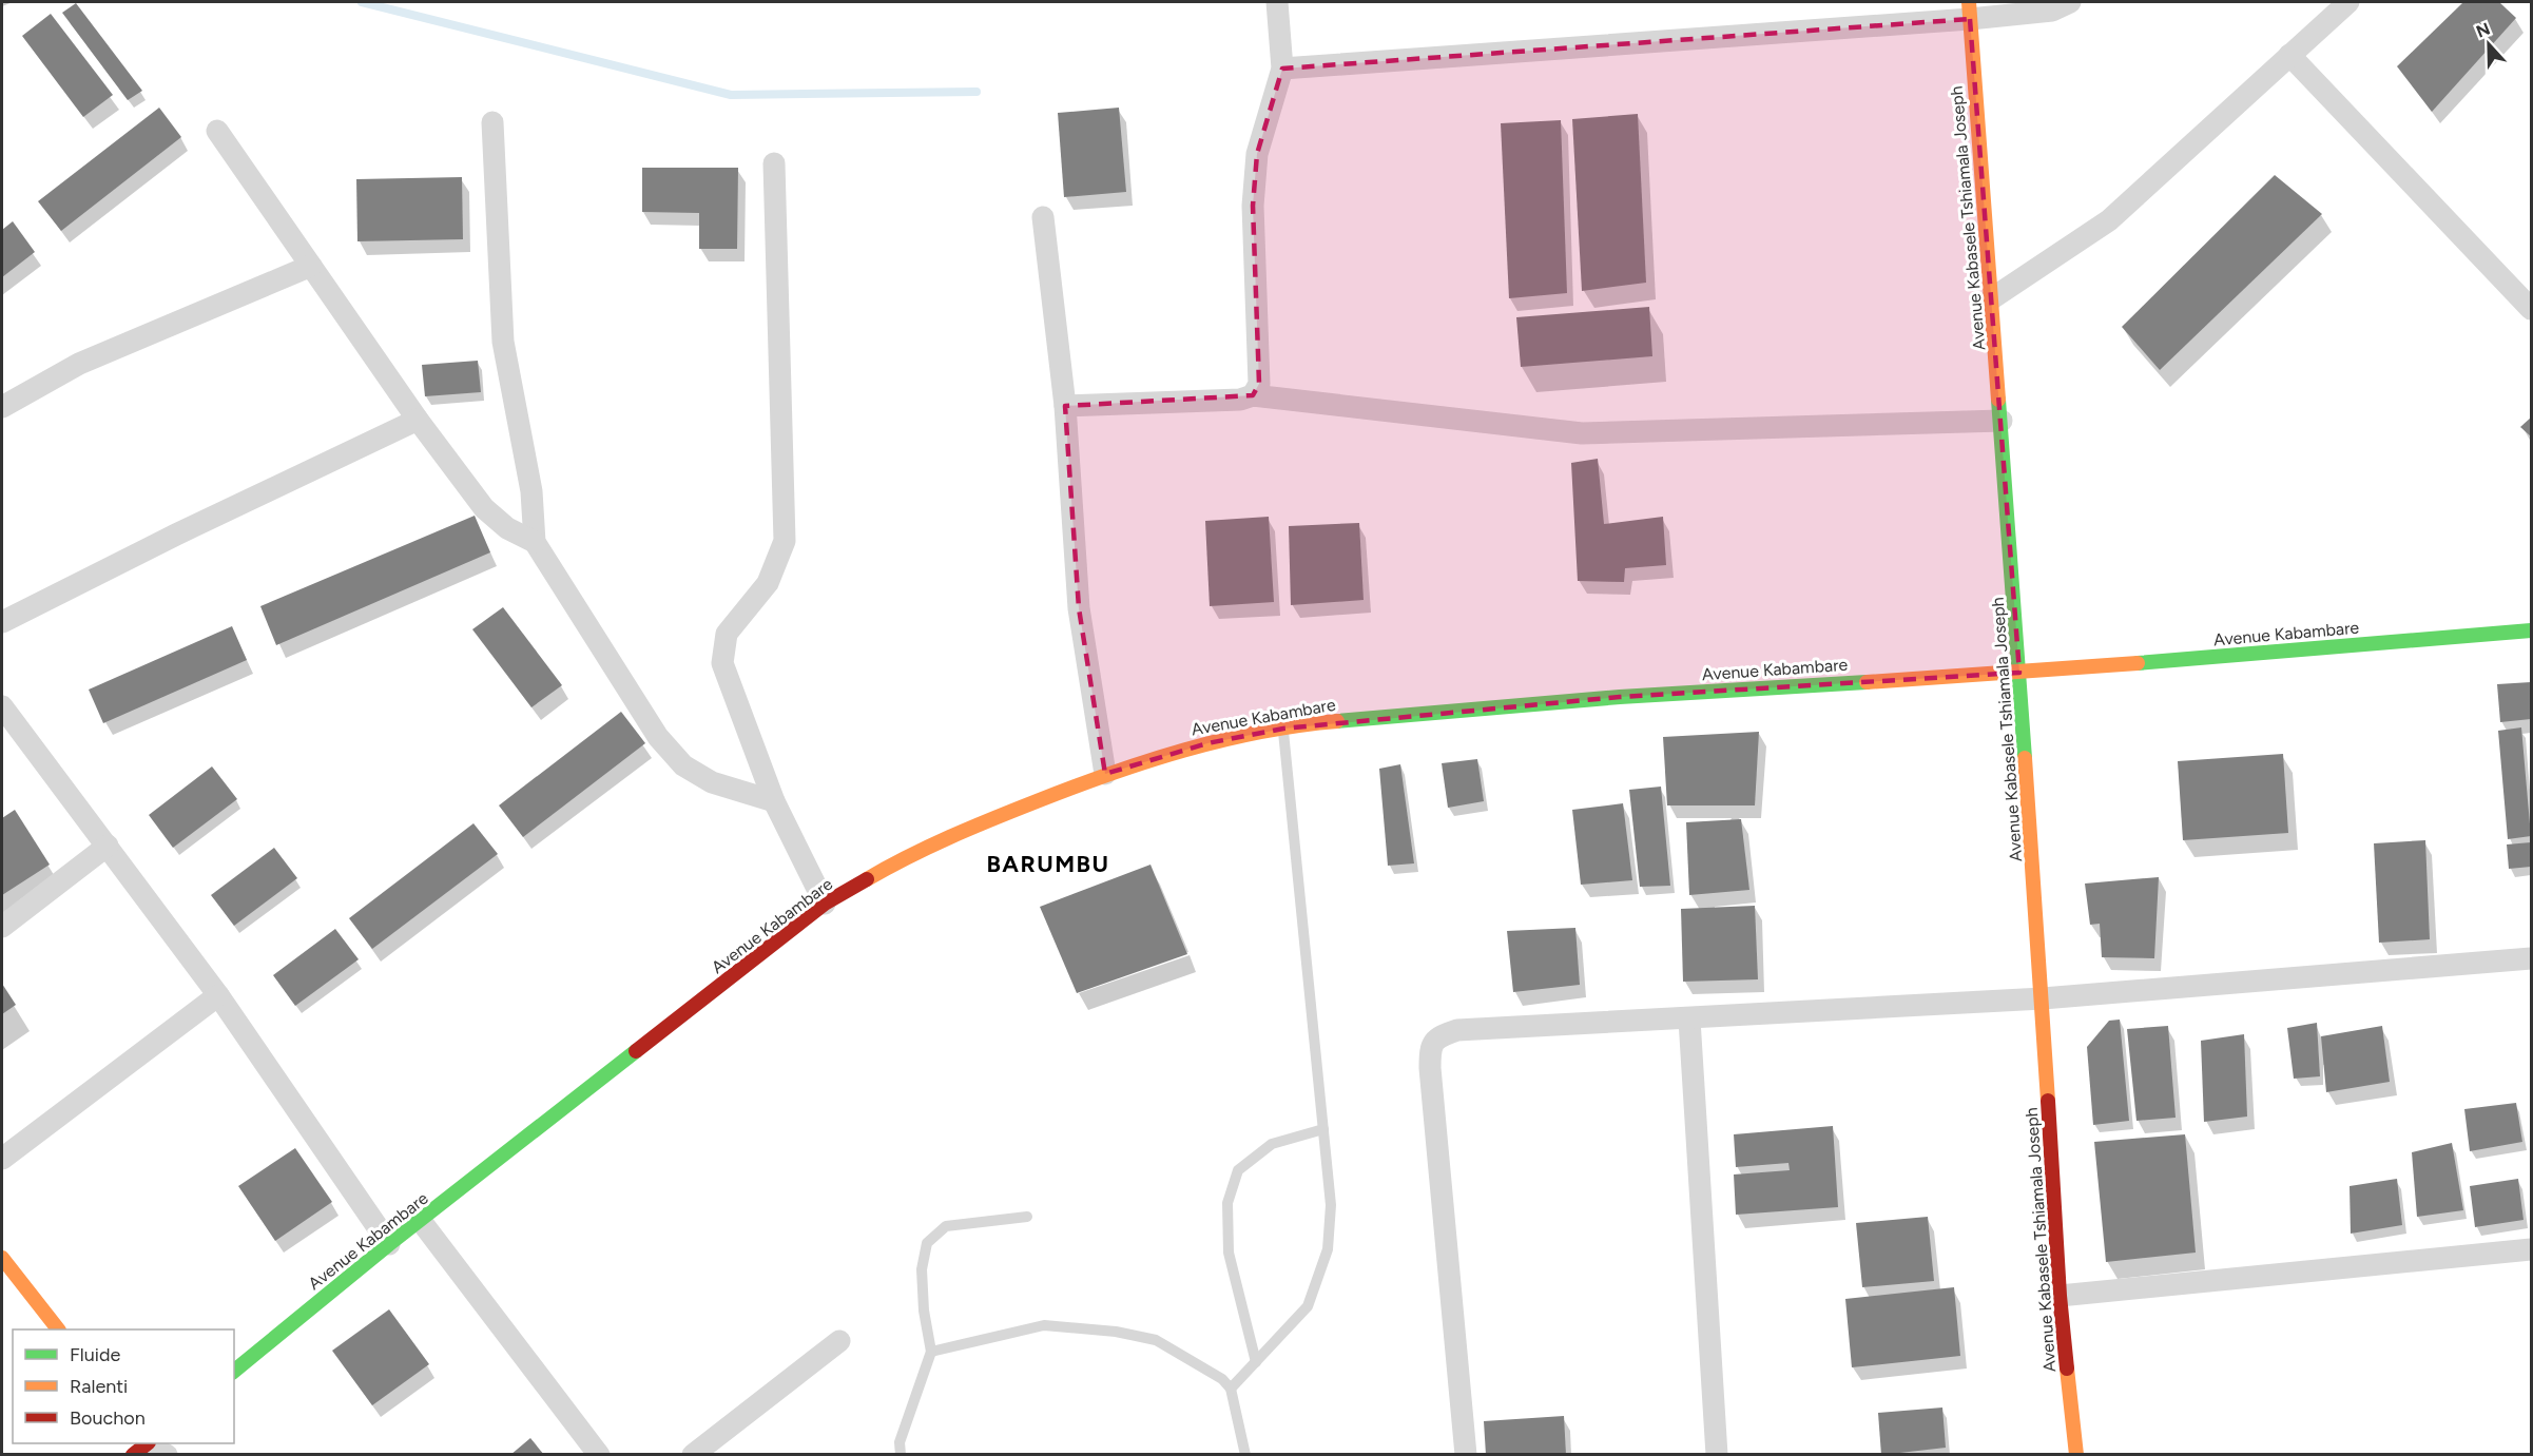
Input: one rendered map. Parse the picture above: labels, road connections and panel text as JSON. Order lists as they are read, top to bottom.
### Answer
{
  "streets": {
    "main road": ["Avenue Kabasele Tshiamala Joseph", "Avenue Kabambare"]
  },
  "crossings": [
    ["Avenue Kabasele Tshiamala Joseph", "Avenue Kabambare"]
  ],
  "districts": ["BARUMBU"],
  "legend": ["Fluide", "Ralenti", "Bouchon"],
  "north": "top"
}
